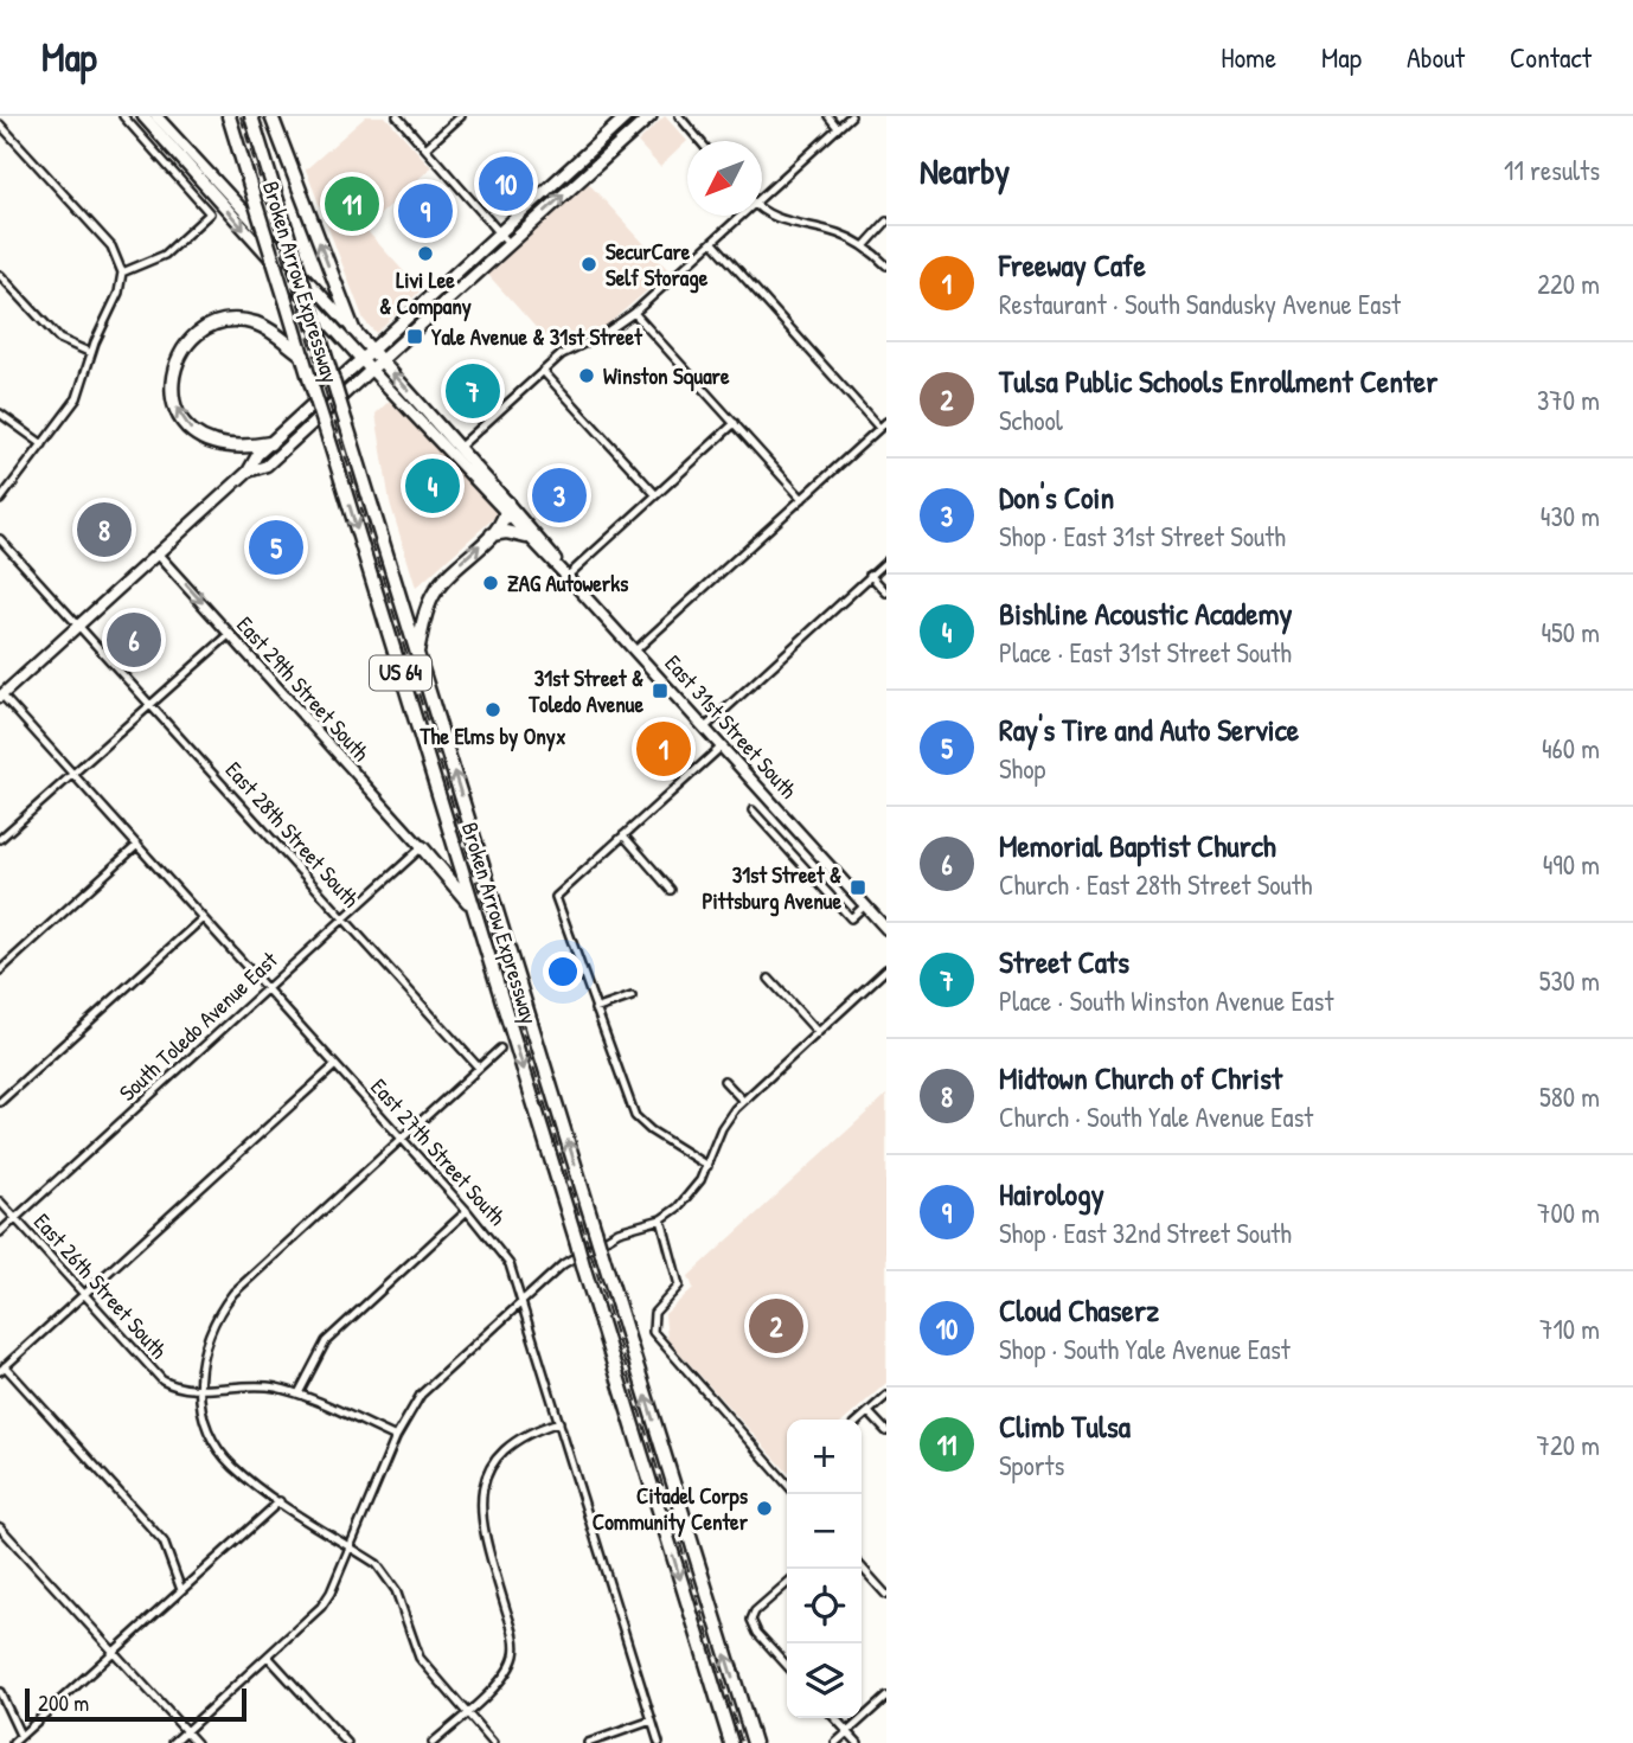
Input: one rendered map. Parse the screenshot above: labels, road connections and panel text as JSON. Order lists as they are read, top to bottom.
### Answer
{
  "streets": {
    "highway": ["Broken Arrow Expressway", "US 64"],
    "main road": ["East 31st Street South"],
    "street": [
      "East 29th Street South",
      "East 28th Street South",
      "South Toledo Avenue East",
      "East 27th Street South",
      "East 26th Street South"
    ]
  },
  "crossings": [
    ["East 29th Street South", "South Toledo Avenue East"],
    ["East 28th Street South", "South Toledo Avenue East"],
    ["South Toledo Avenue East", "East 27th Street South"],
    ["South Toledo Avenue East", "East 26th Street South"]
  ],
  "places": {
    "other": [
      "Livi Lee & Company",
      "SecurCare Self Storage",
      "Winston Square",
      "ZAG Autowerks",
      "The Elms by Onyx",
      "Citadel Corps Community Center"
    ],
    "transit": ["Yale Avenue & 31st Street", "31st Street & Toledo Avenue", "31st Street & Pittsburg Avenue"]
  },
  "scale_bar": "200 m",
  "north": "bottom left",
  "page": {
    "header": "Map",
    "nav": [
      "Home",
      "Map",
      "About",
      "Contact"
    ],
    "heading": ["Nearby", "11 results"],
    "pins": [
      "10",
      "11",
      "9",
      "7",
      "4",
      "3",
      "8",
      "5",
      "6",
      "1",
      "2"
    ],
    "list": [
      {
        "mark": "1",
        "name": "Freeway Cafe",
        "note": "Restaurant · South Sandusky Avenue East",
        "value": "220 m"
      },
      {
        "mark": "2",
        "name": "Tulsa Public Schools Enrollment Center",
        "note": "School",
        "value": "370 m"
      },
      {
        "mark": "3",
        "name": "Don's Coin",
        "note": "Shop · East 31st Street South",
        "value": "430 m"
      },
      {
        "mark": "4",
        "name": "Bishline Acoustic Academy",
        "note": "Place · East 31st Street South",
        "value": "450 m"
      },
      {
        "mark": "5",
        "name": "Ray's Tire and Auto Service",
        "note": "Shop",
        "value": "460 m"
      },
      {
        "mark": "6",
        "name": "Memorial Baptist Church",
        "note": "Church · East 28th Street South",
        "value": "490 m"
      },
      {
        "mark": "7",
        "name": "Street Cats",
        "note": "Place · South Winston Avenue East",
        "value": "530 m"
      },
      {
        "mark": "8",
        "name": "Midtown Church of Christ",
        "note": "Church · South Yale Avenue East",
        "value": "580 m"
      },
      {
        "mark": "9",
        "name": "Hairology",
        "note": "Shop · East 32nd Street South",
        "value": "700 m"
      },
      {
        "mark": "10",
        "name": "Cloud Chaserz",
        "note": "Shop · South Yale Avenue East",
        "value": "710 m"
      },
      {
        "mark": "11",
        "name": "Climb Tulsa",
        "note": "Sports",
        "value": "720 m"
      }
    ],
    "map_buttons": ["+", "−"],
    "scale": "200 m"
  }
}
